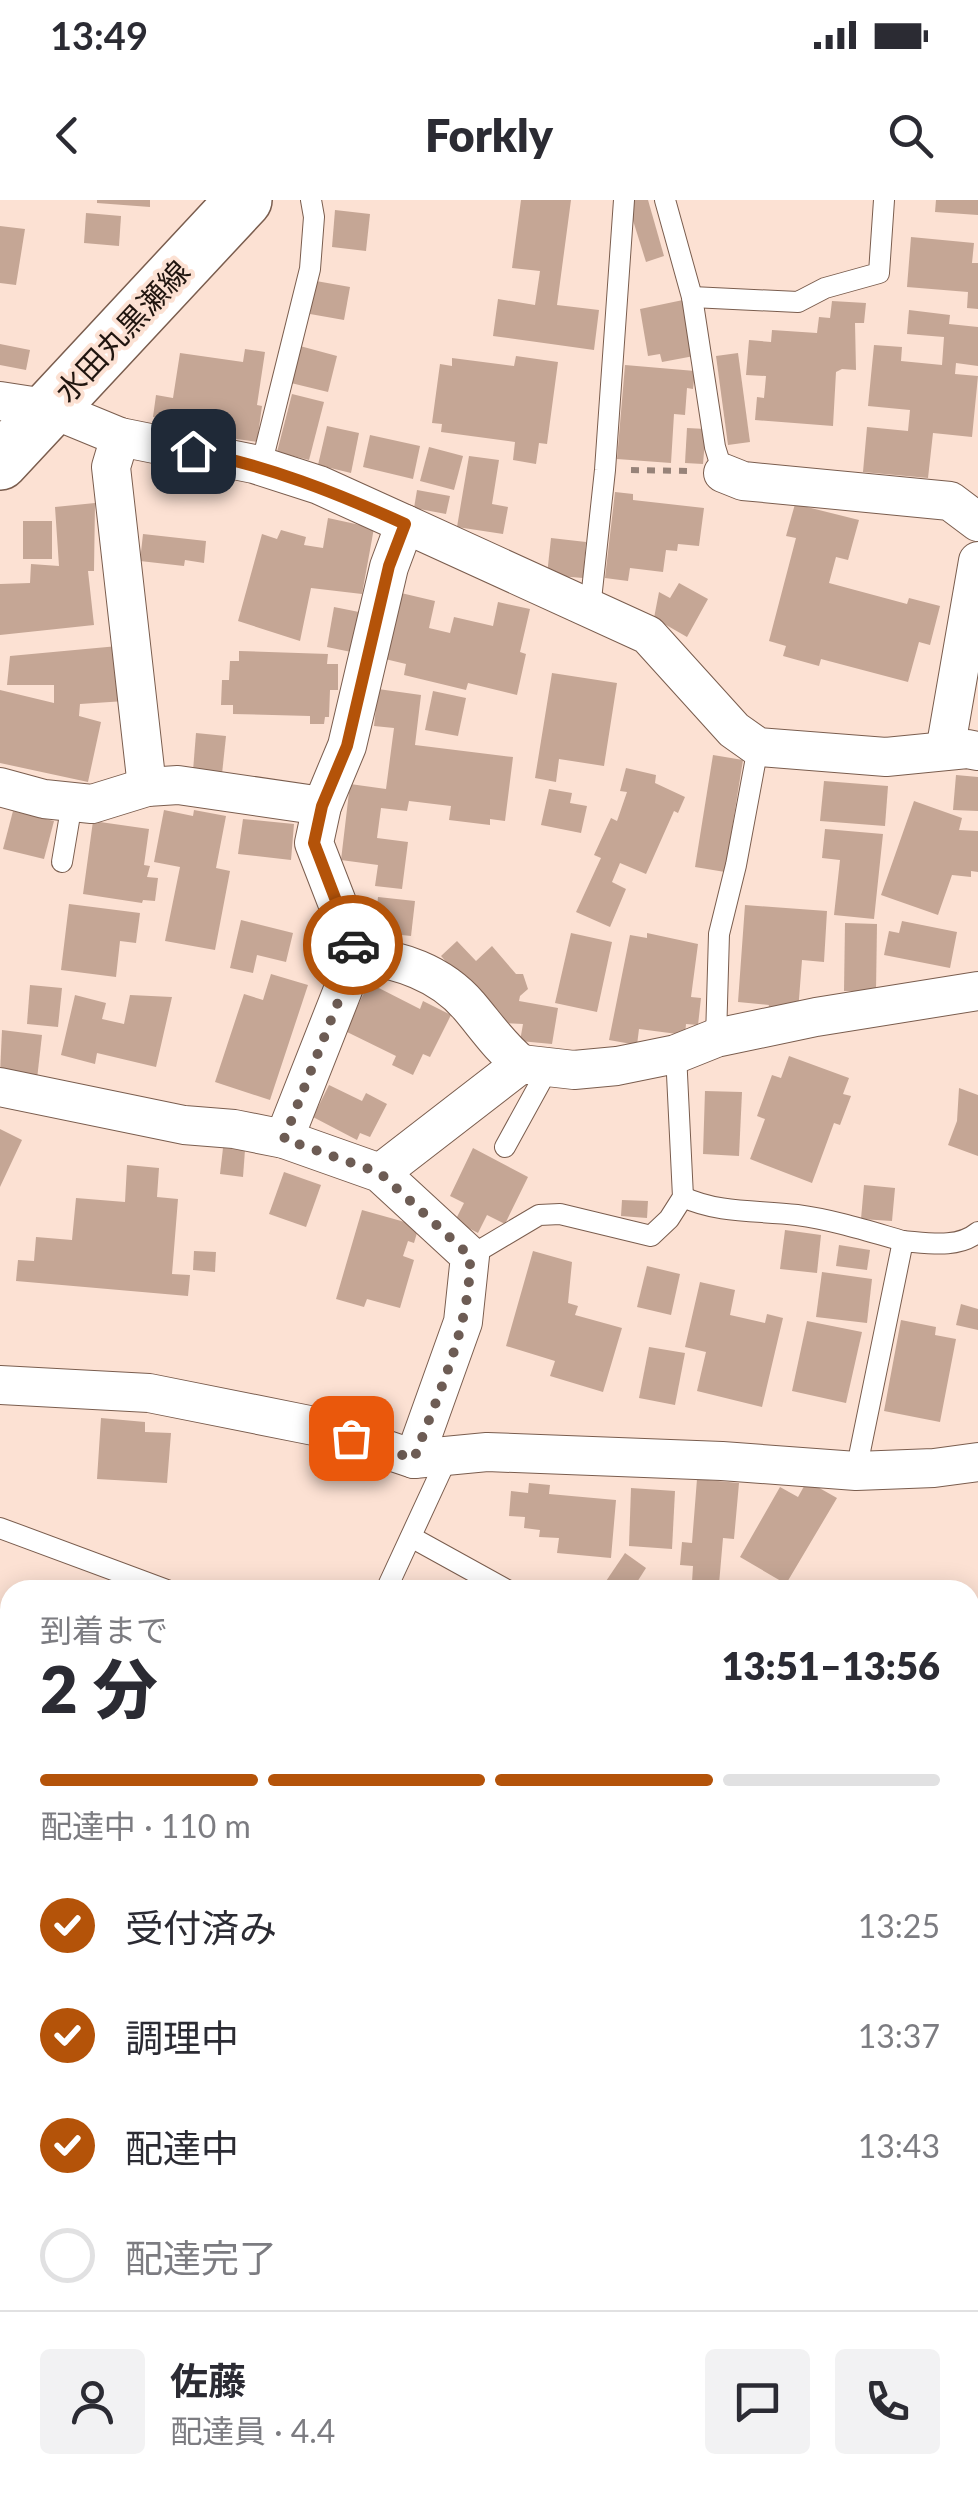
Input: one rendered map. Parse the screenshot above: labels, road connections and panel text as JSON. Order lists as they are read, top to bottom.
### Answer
{
  "streets": {
    "main road": ["水田丸黒瀬線"]
  },
  "page": {
    "status": "13:49",
    "header": "Forkly",
    "heading": ["2 分", "到着まで", "13:51–13:56"],
    "panel": ["佐藤", "配達員 · 4.4"],
    "bar": "配達中 · 110 m",
    "list": [
      ["受付済み", "13:25"],
      ["調理中", "13:37"],
      ["配達中", "13:43"],
      "配達完了"
    ]
  }
}
